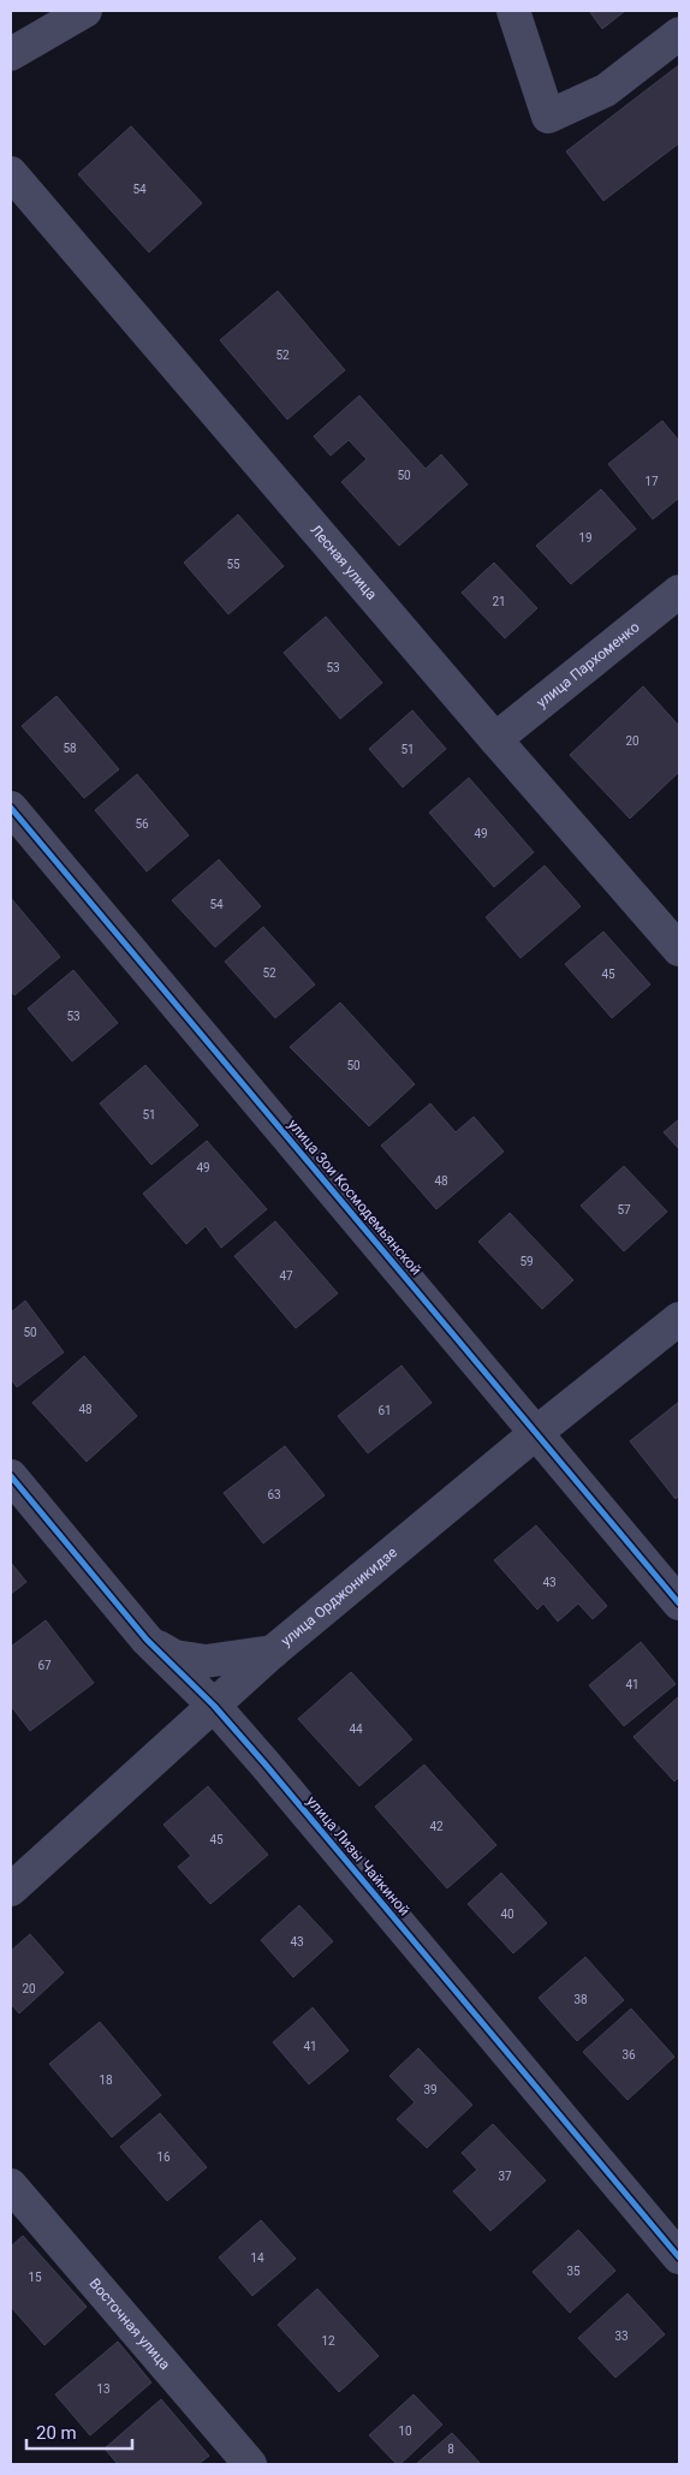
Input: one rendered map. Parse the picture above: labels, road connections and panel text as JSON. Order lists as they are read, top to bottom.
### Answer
{
  "streets": {
    "street": [
      "Лесная улица",
      "улица Пархоменко",
      "улица Зои Космодемьянской",
      "улица Орджоникидзе",
      "улица Лизы Чайкиной",
      "Восточная улица"
    ]
  },
  "crossings": [
    ["Лесная улица", "улица Пархоменко"],
    ["улица Зои Космодемьянской", "улица Орджоникидзе"],
    ["улица Орджоникидзе", "улица Лизы Чайкиной"]
  ],
  "house_numbers": [
    "54",
    "52",
    "50",
    "17",
    "19",
    "55",
    "21",
    "53",
    "20",
    "58",
    "51",
    "56",
    "49",
    "54",
    "52",
    "45",
    "53",
    "50",
    "51",
    "49",
    "48",
    "57",
    "59",
    "47",
    "50",
    "48",
    "61",
    "63",
    "43",
    "67",
    "41",
    "44",
    "42",
    "45",
    "40",
    "43",
    "20",
    "38",
    "41",
    "36",
    "18",
    "39",
    "16",
    "37",
    "14",
    "35",
    "15",
    "33",
    "12",
    "13",
    "10",
    "8"
  ],
  "scale_bar": "20 m"
}
